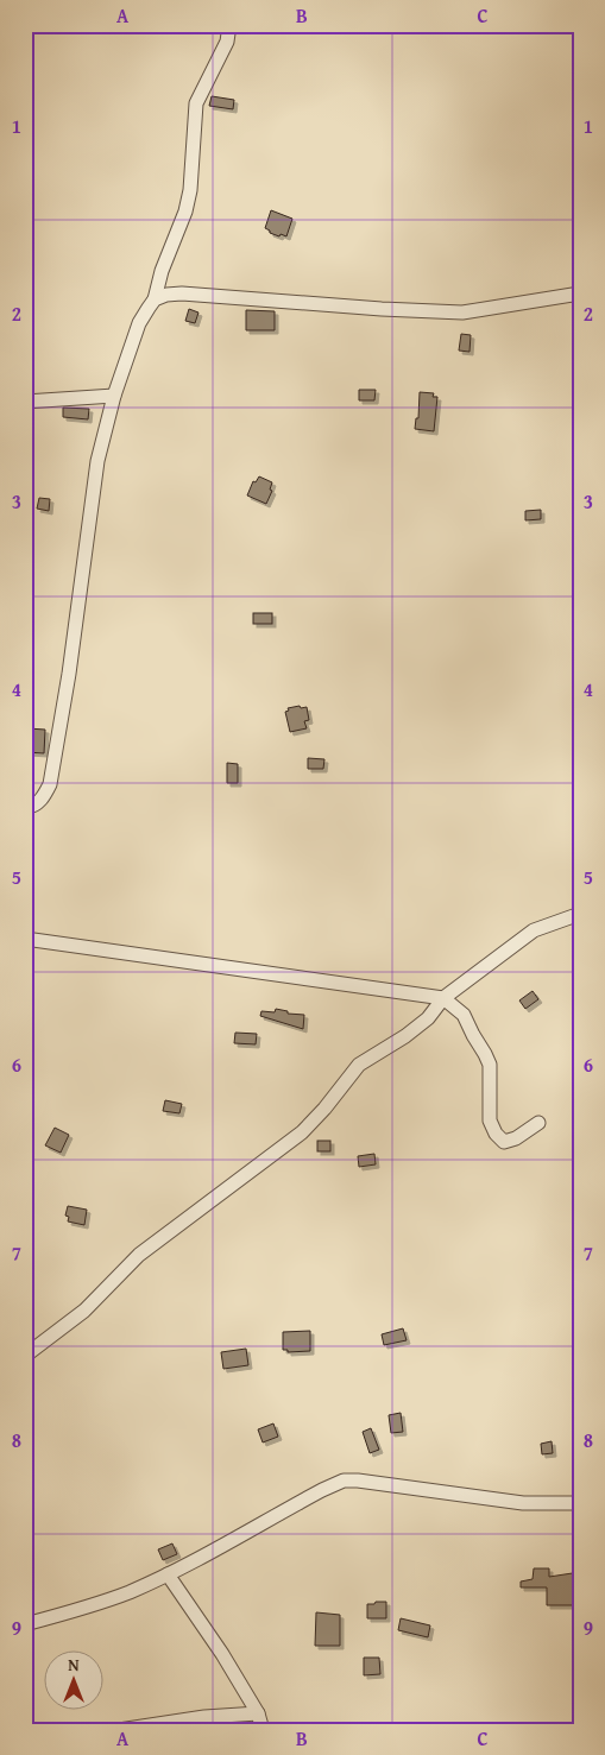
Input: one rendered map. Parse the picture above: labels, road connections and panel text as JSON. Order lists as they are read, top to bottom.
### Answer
{
  "north": "top",
  "grid": {
    "columns": ["A", "B", "C"],
    "rows": [
      "1",
      "2",
      "3",
      "4",
      "5",
      "6",
      "7",
      "8",
      "9"
    ]
  }
}
